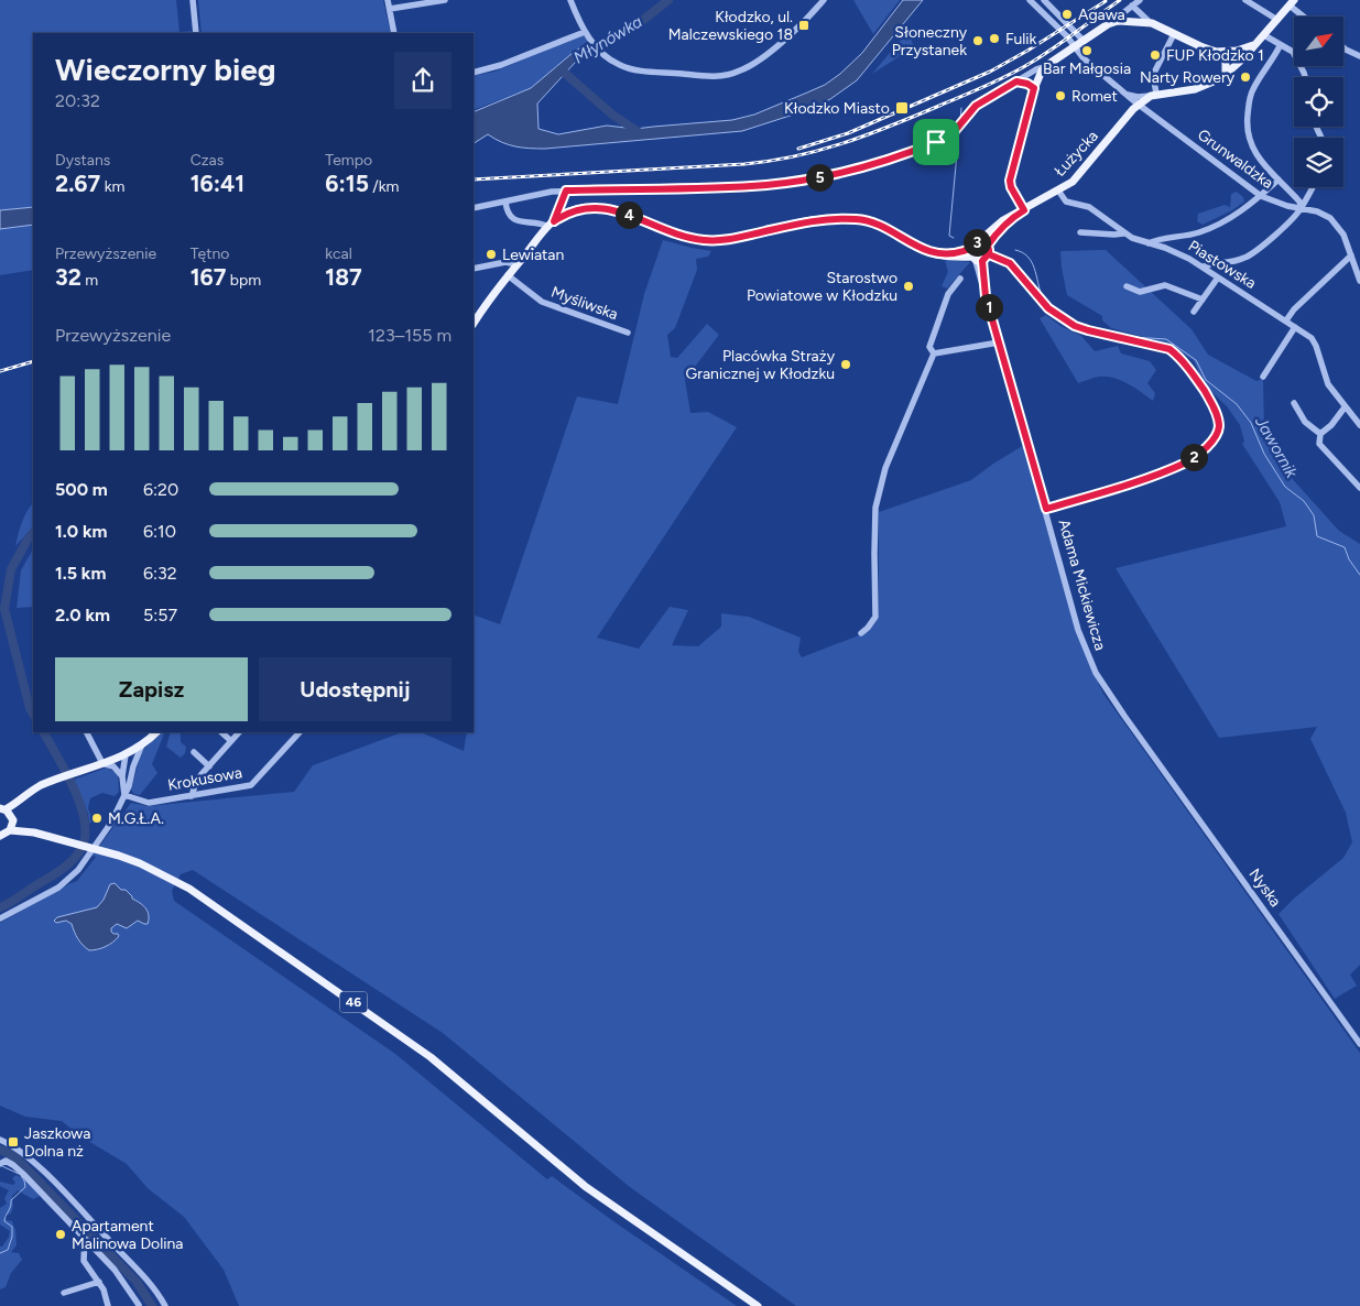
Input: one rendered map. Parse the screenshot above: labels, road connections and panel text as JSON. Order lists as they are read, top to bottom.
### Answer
{
  "streets": {
    "main road": ["Łużycka", "46"],
    "street": [
      "Grunwaldzka",
      "Piastowska",
      "Myśliwska",
      "Adama Mickiewicza",
      "Krokusowa",
      "Nyska"
    ]
  },
  "crossings": [
    ["Łużycka", "Grunwaldzka"],
    ["Łużycka", "Piastowska"],
    ["Łużycka", "Adama Mickiewicza"],
    ["Adama Mickiewicza", "Nyska"]
  ],
  "water": ["Młynówka", "Jawornik"],
  "places": {
    "other": [
      "Agawa",
      "Fulik",
      "Słoneczny Przystanek",
      "Bar Małgosia",
      "FUP Kłodzko 1",
      "Narty Rowery",
      "Romet",
      "Lewiatan",
      "Starostwo Powiatowe w Kłodzku",
      "Placówka Straży Granicznej w Kłodzku",
      "M.G.Ł.A.",
      "Apartament Malinowa Dolina"
    ],
    "transit": ["Kłodzko, ul. Malczewskiego 18", "Kłodzko Miasto", "Jaszkowa Dolna nż"]
  },
  "north": "top right",
  "page": {
    "heading": ["Wieczorny bieg", "20:32"],
    "stats": [
      ["Dystans", "2.67 km"],
      ["Czas", "16:41"],
      ["Tempo", "6:15 /km"],
      ["Przewyższenie", "32 m"],
      ["Tętno", "167 bpm"],
      ["kcal", "187"]
    ],
    "pins": [
      "5",
      "4",
      "3",
      "1",
      "2"
    ],
    "chart": ["Przewyższenie", "123–155 m"],
    "list": [
      {
        "name": "500 m",
        "note": "6:20"
      },
      {
        "name": "1.0 km",
        "note": "6:10"
      },
      {
        "name": "1.5 km",
        "note": "6:32"
      },
      {
        "name": "2.0 km",
        "note": "5:57"
      }
    ],
    "buttons": ["Zapisz", "Udostępnij"]
  }
}
